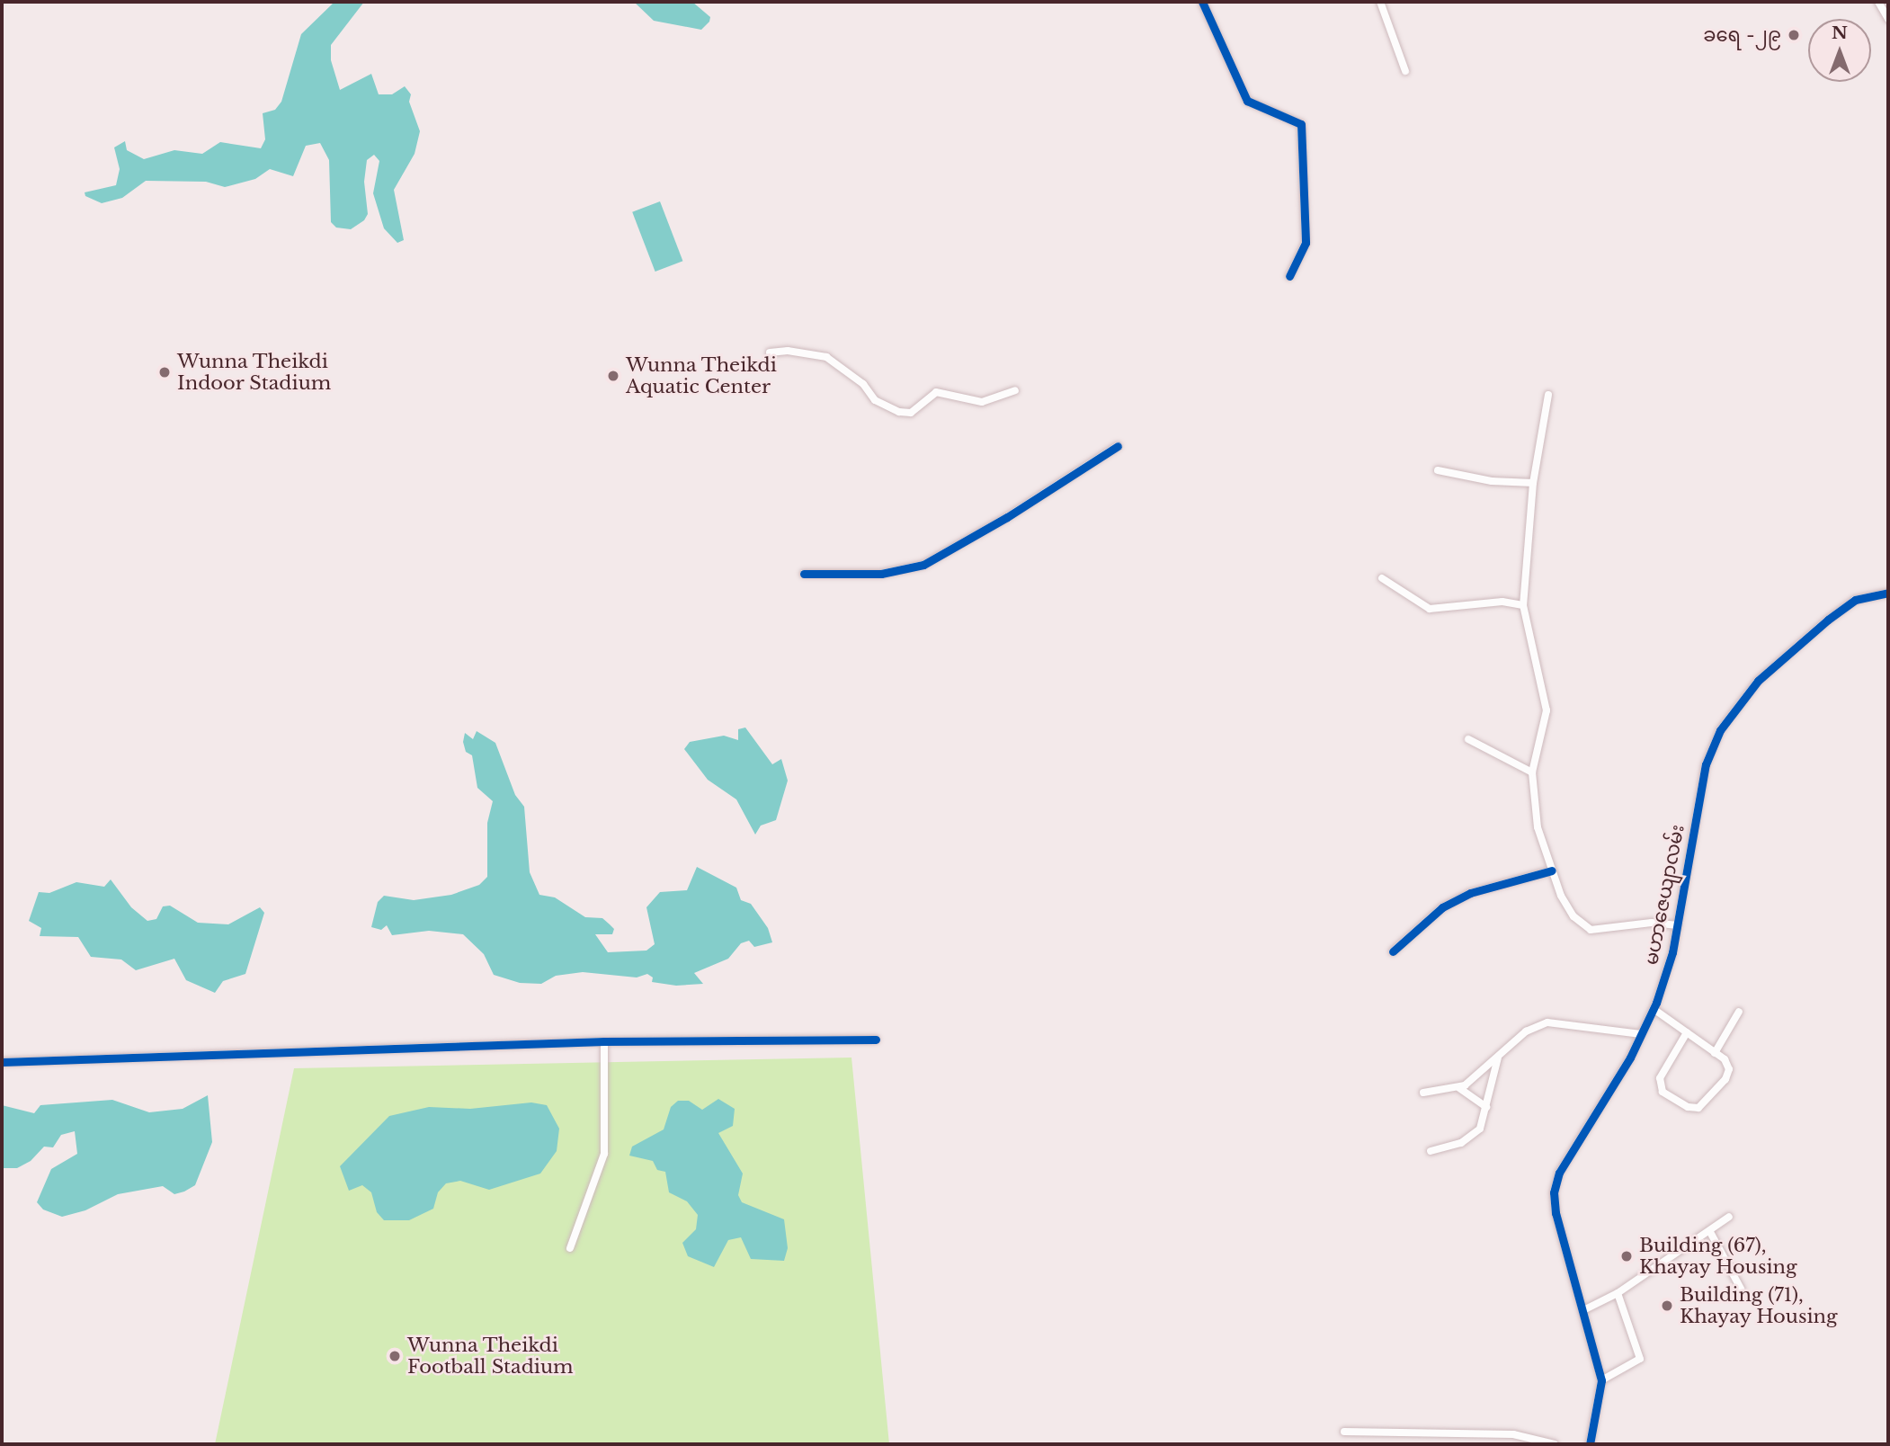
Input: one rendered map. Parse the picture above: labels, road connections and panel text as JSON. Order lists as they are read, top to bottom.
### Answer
{
  "streets": {
    "street": ["မဟာဇေယျာလမ်း"]
  },
  "places": [
    "ခရေ -၂၉",
    "Wunna Theikdi Indoor Stadium",
    "Wunna Theikdi Aquatic Center",
    "Building (67), Khayay Housing",
    "Building (71), Khayay Housing",
    "Wunna Theikdi Football Stadium"
  ],
  "north": "top"
}
